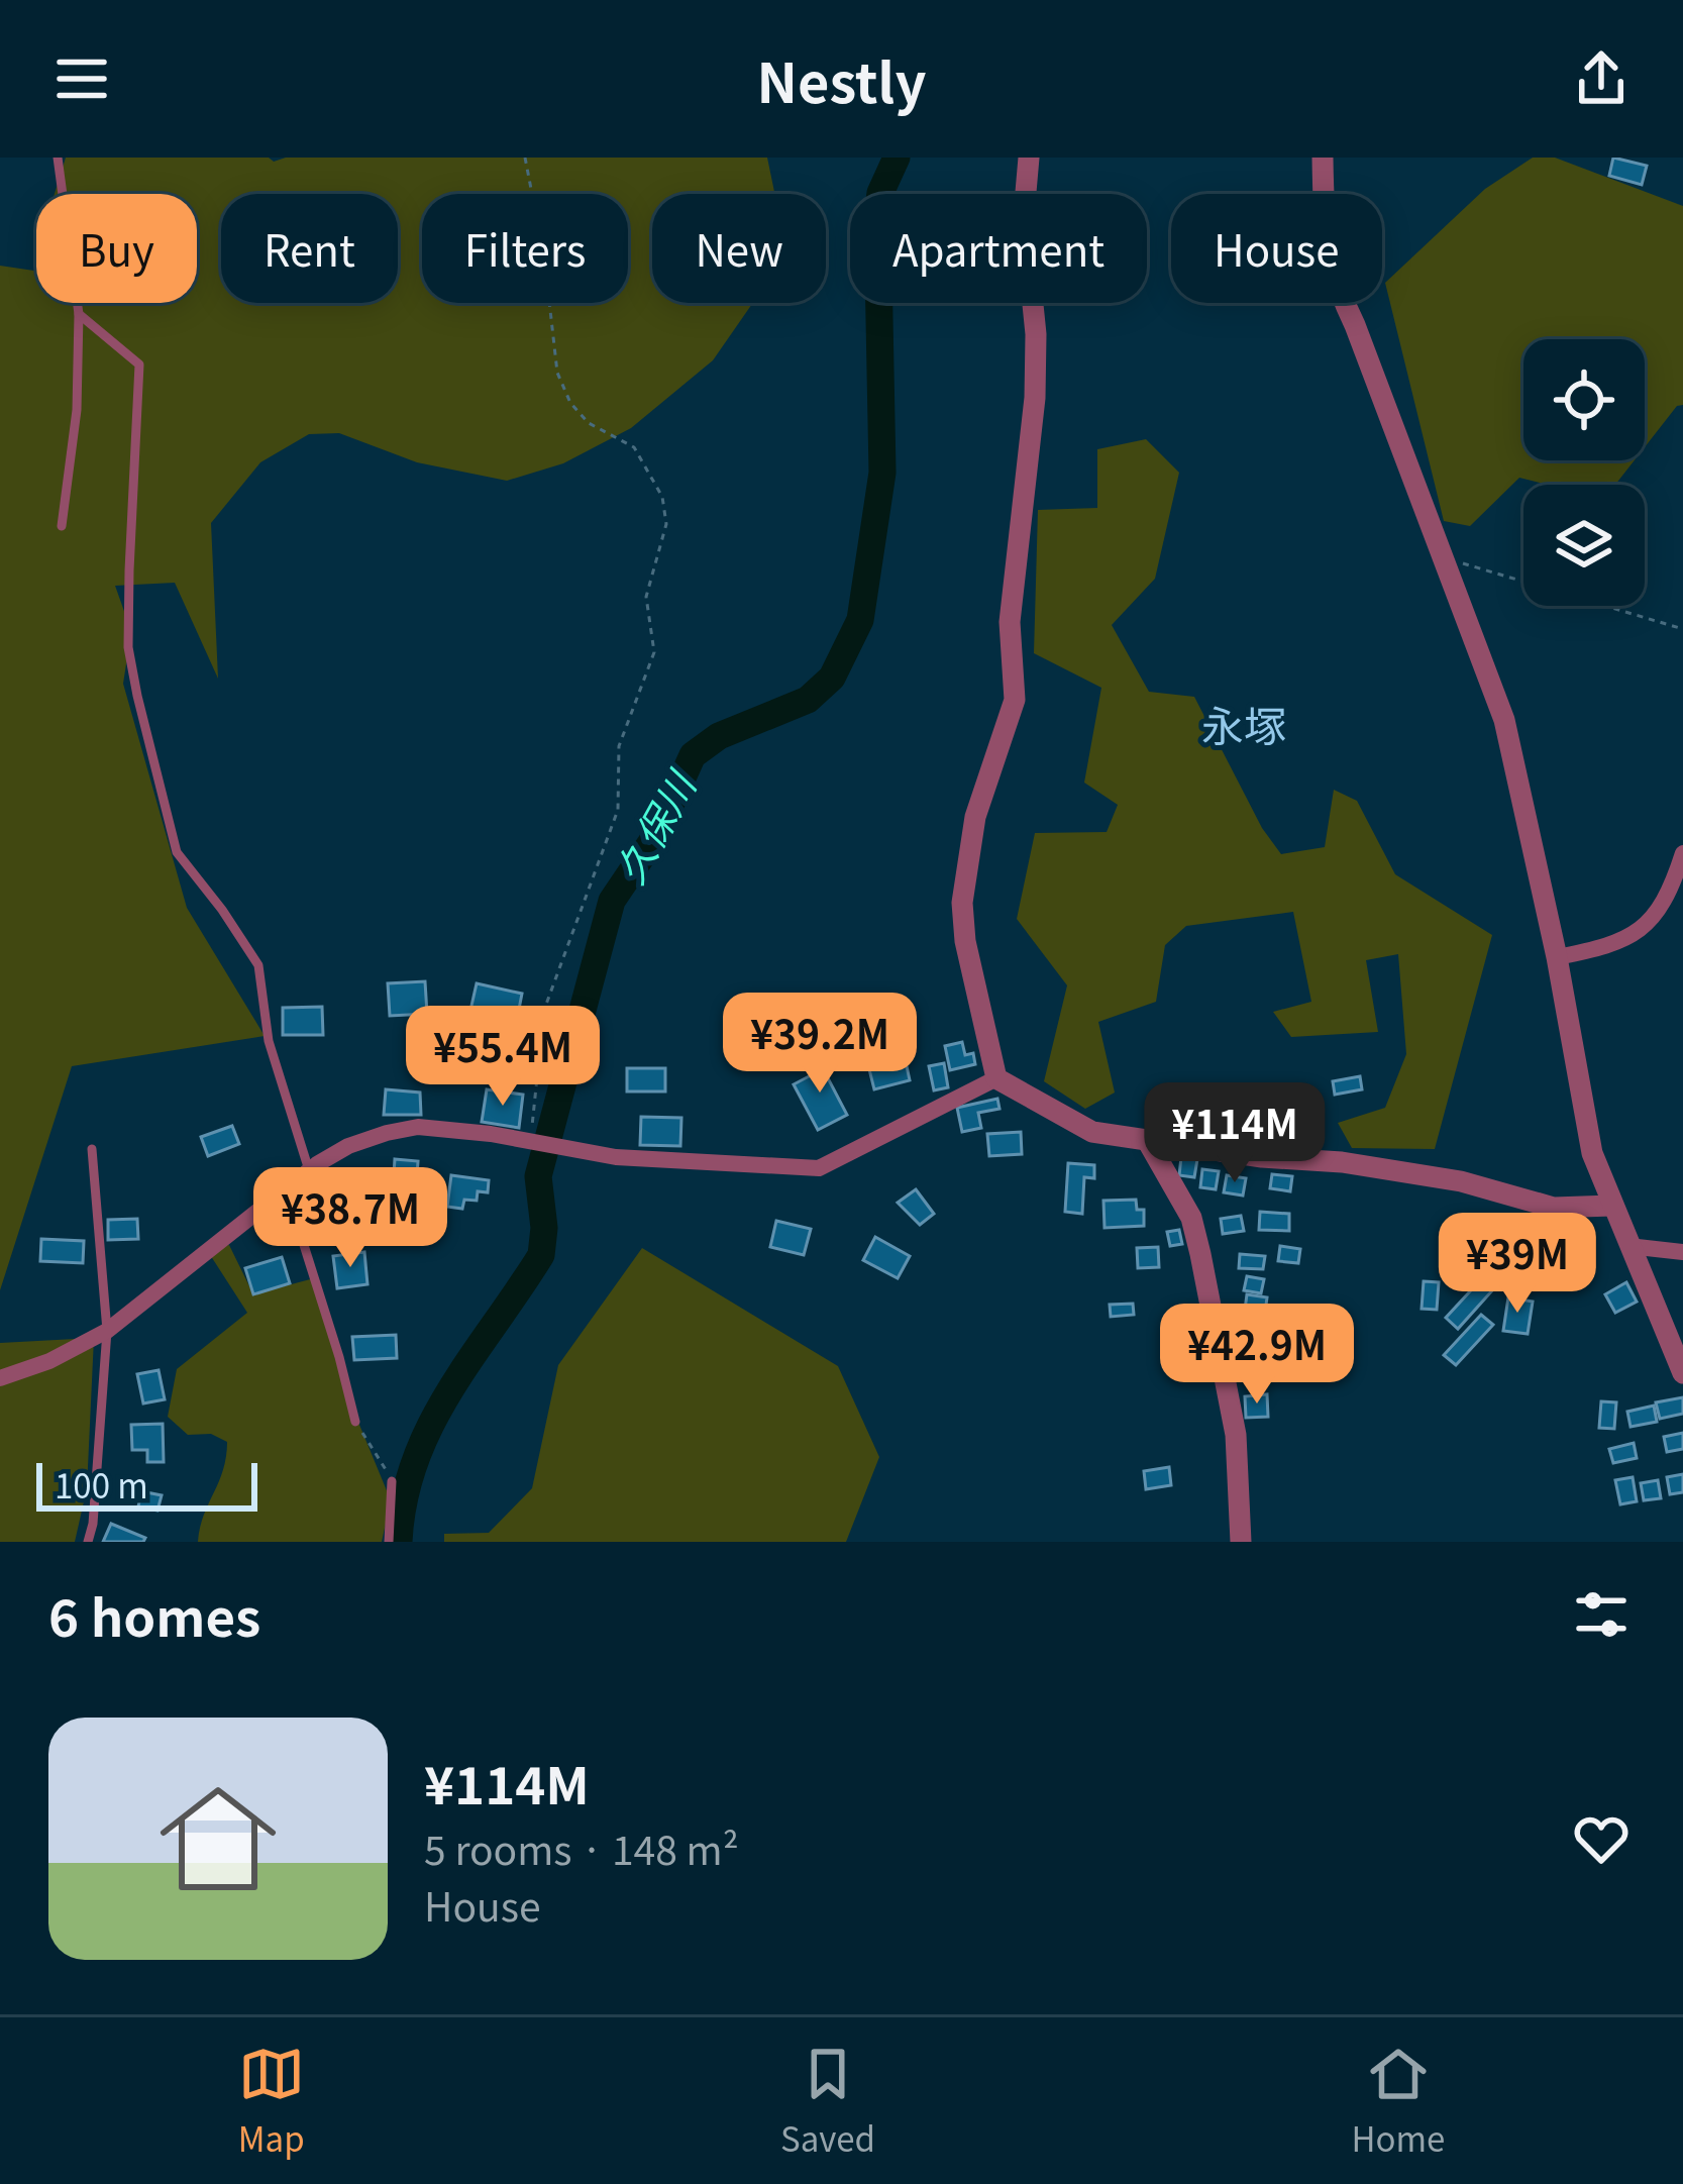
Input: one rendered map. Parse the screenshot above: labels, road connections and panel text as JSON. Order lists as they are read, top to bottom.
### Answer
{
  "districts": ["永塚"],
  "water": ["久保川"],
  "scale_bar": "100 m",
  "page": {
    "header": "Nestly",
    "chip": [
      "Buy",
      "Rent",
      "Filters",
      "New",
      "Apartment",
      "House"
    ],
    "price": [
      "¥39.2M",
      "¥55.4M",
      "¥114M",
      "¥38.7M",
      "¥39M",
      "¥42.9M"
    ],
    "scale": "100 m",
    "heading": "6 homes",
    "list": [
      {
        "name": "¥114M",
        "note": "5 rooms · 148 m² · House"
      }
    ],
    "tabs": ["Map", "Saved", "Home"]
  }
}
